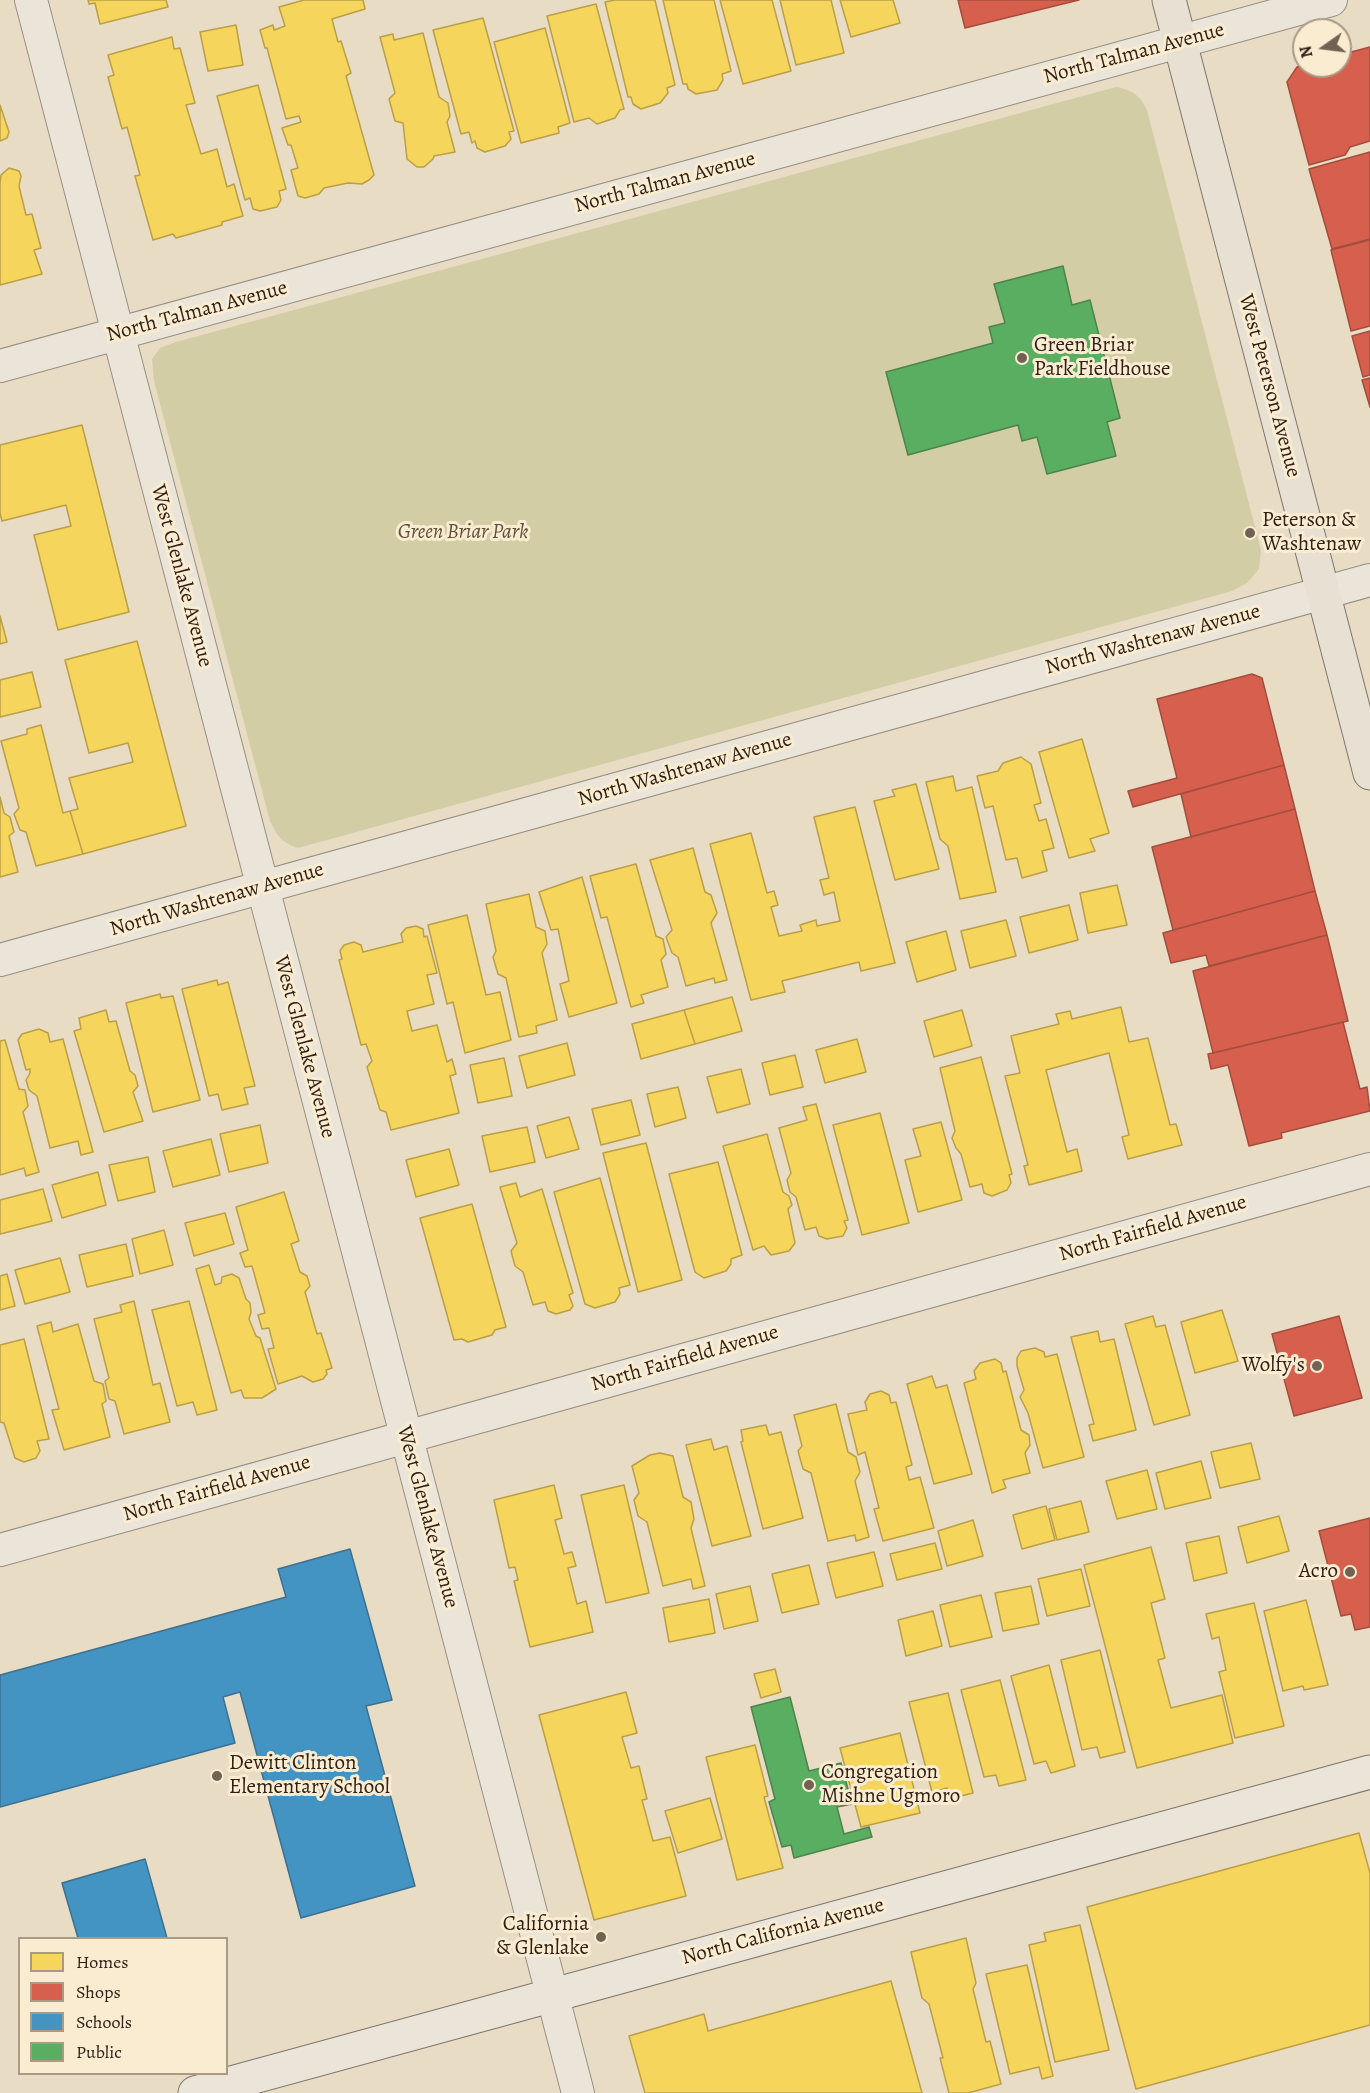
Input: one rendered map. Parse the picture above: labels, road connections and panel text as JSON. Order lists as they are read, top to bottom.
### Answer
{
  "streets": {
    "main road": ["West Peterson Avenue", "North California Avenue"],
    "street": [
      "North Talman Avenue",
      "West Glenlake Avenue",
      "North Washtenaw Avenue",
      "North Fairfield Avenue"
    ]
  },
  "crossings": [
    ["North Talman Avenue", "West Peterson Avenue"],
    ["North Talman Avenue", "West Glenlake Avenue"],
    ["West Peterson Avenue", "North Washtenaw Avenue"],
    ["West Glenlake Avenue", "North Washtenaw Avenue"],
    ["West Glenlake Avenue", "North Fairfield Avenue"],
    ["West Glenlake Avenue", "North California Avenue"]
  ],
  "parks": ["Green Briar Park"],
  "places": [
    "Green Briar Park Fieldhouse",
    "Peterson & Washtenaw",
    "Wolfy's",
    "Acro",
    "Dewitt Clinton Elementary School",
    "Congregation Mishne Ugmoro",
    "California & Glenlake"
  ],
  "legend": [
    "Homes",
    "Shops",
    "Schools",
    "Public"
  ],
  "north": "left"
}
